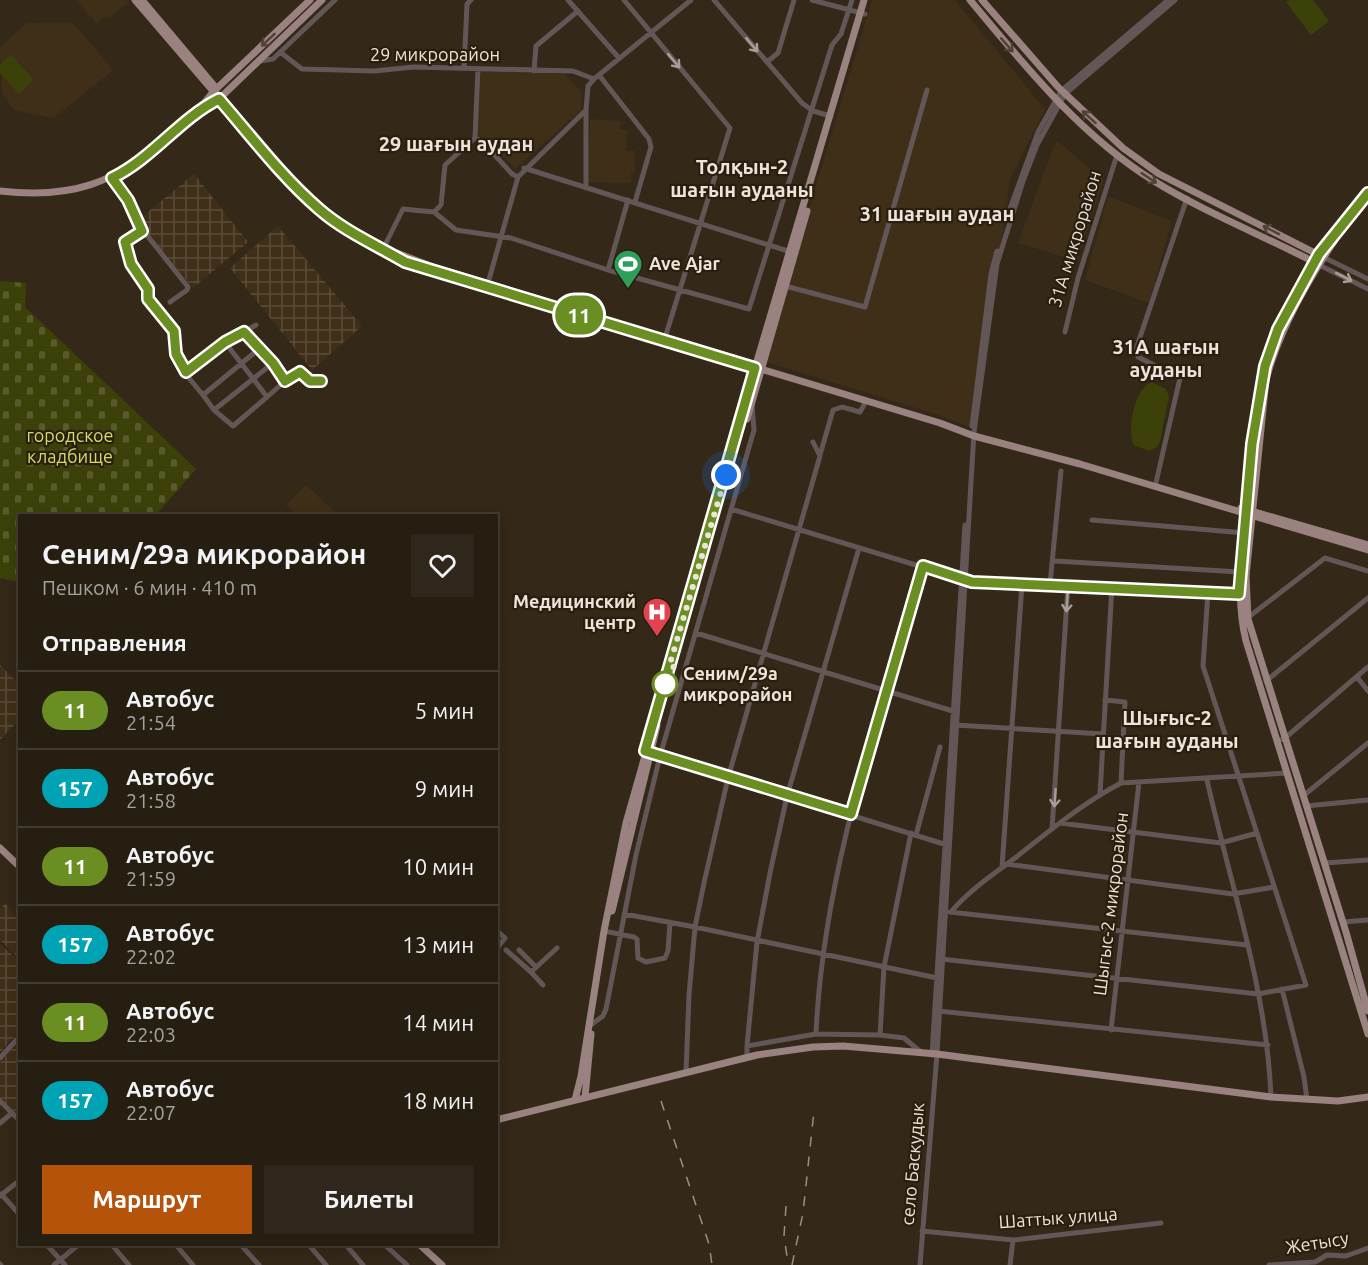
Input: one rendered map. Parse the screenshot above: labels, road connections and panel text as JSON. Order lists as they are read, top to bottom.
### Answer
{
  "streets": {
    "street": [
      "29 микрорайон",
      "31А микрорайон",
      "Шыгыс-2 микрорайон",
      "село Баскудык",
      "Шаттык улица",
      "Жетысу"
    ]
  },
  "crossings": [
    ["село Баскудык", "Шаттык улица"]
  ],
  "districts": [
    "29 шағын аудан",
    "Толқын-2 шағын ауданы",
    "31 шағын аудан",
    "31А шағын ауданы",
    "Шығыс-2 шағын ауданы"
  ],
  "parks": ["городское кладбище"],
  "places": {
    "sports": ["Ave Ajar"],
    "hospital": ["Медицинский центр"],
    "other": ["Сеним/29а микрорайон"]
  },
  "lines": ["bus line 11"],
  "page": {
    "on_map": "11",
    "heading": [
      ["Сеним/29а микрорайон", "Пешком · 6 мин · 410 m"],
      "Отправления"
    ],
    "list": [
      {
        "mark": "11",
        "name": "Автобус",
        "note": "21:54",
        "value": "5 мин"
      },
      {
        "mark": "157",
        "name": "Автобус",
        "note": "21:58",
        "value": "9 мин"
      },
      {
        "mark": "11",
        "name": "Автобус",
        "note": "21:59",
        "value": "10 мин"
      },
      {
        "mark": "157",
        "name": "Автобус",
        "note": "22:02",
        "value": "13 мин"
      },
      {
        "mark": "11",
        "name": "Автобус",
        "note": "22:03",
        "value": "14 мин"
      },
      {
        "mark": "157",
        "name": "Автобус",
        "note": "22:07",
        "value": "18 мин"
      }
    ],
    "buttons": ["Маршрут", "Билеты"]
  }
}
